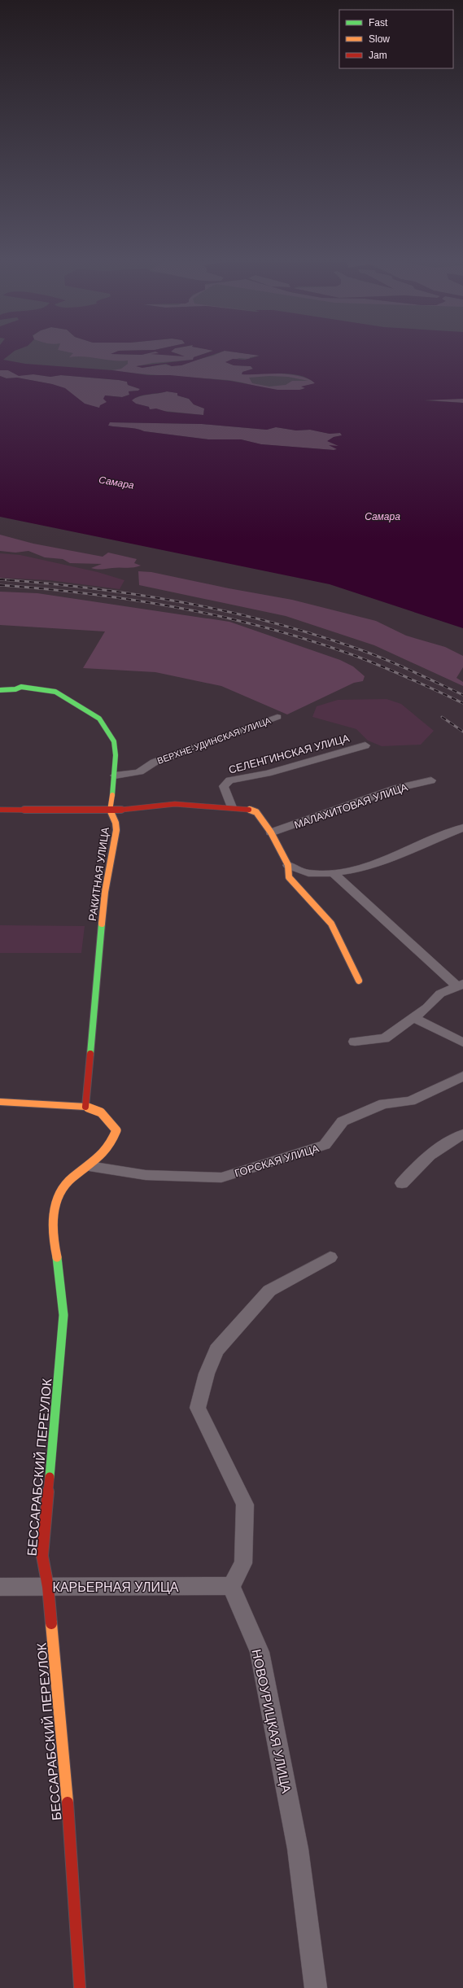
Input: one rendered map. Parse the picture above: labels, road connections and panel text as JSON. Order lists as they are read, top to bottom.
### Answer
{
  "streets": {
    "street": [
      "ВЕРХНЕ-УДИНСКАЯ УЛИЦА",
      "СЕЛЕНГИНСКАЯ УЛИЦА",
      "МАЛАХИТОВАЯ УЛИЦА",
      "РАКИТНАЯ УЛИЦА",
      "ГОРСКАЯ УЛИЦА",
      "БЕССАРАБСКИЙ ПЕРЕУЛОК",
      "КАРЬЕРНАЯ УЛИЦА",
      "НОВОУРИЦКАЯ УЛИЦА"
    ]
  },
  "crossings": [
    ["РАКИТНАЯ УЛИЦА", "БЕССАРАБСКИЙ ПЕРЕУЛОК"],
    ["ГОРСКАЯ УЛИЦА", "БЕССАРАБСКИЙ ПЕРЕУЛОК"],
    ["БЕССАРАБСКИЙ ПЕРЕУЛОК", "КАРЬЕРНАЯ УЛИЦА"],
    ["КАРЬЕРНАЯ УЛИЦА", "НОВОУРИЦКАЯ УЛИЦА"]
  ],
  "water": ["Самара"],
  "legend": ["Fast", "Slow", "Jam"]
}
